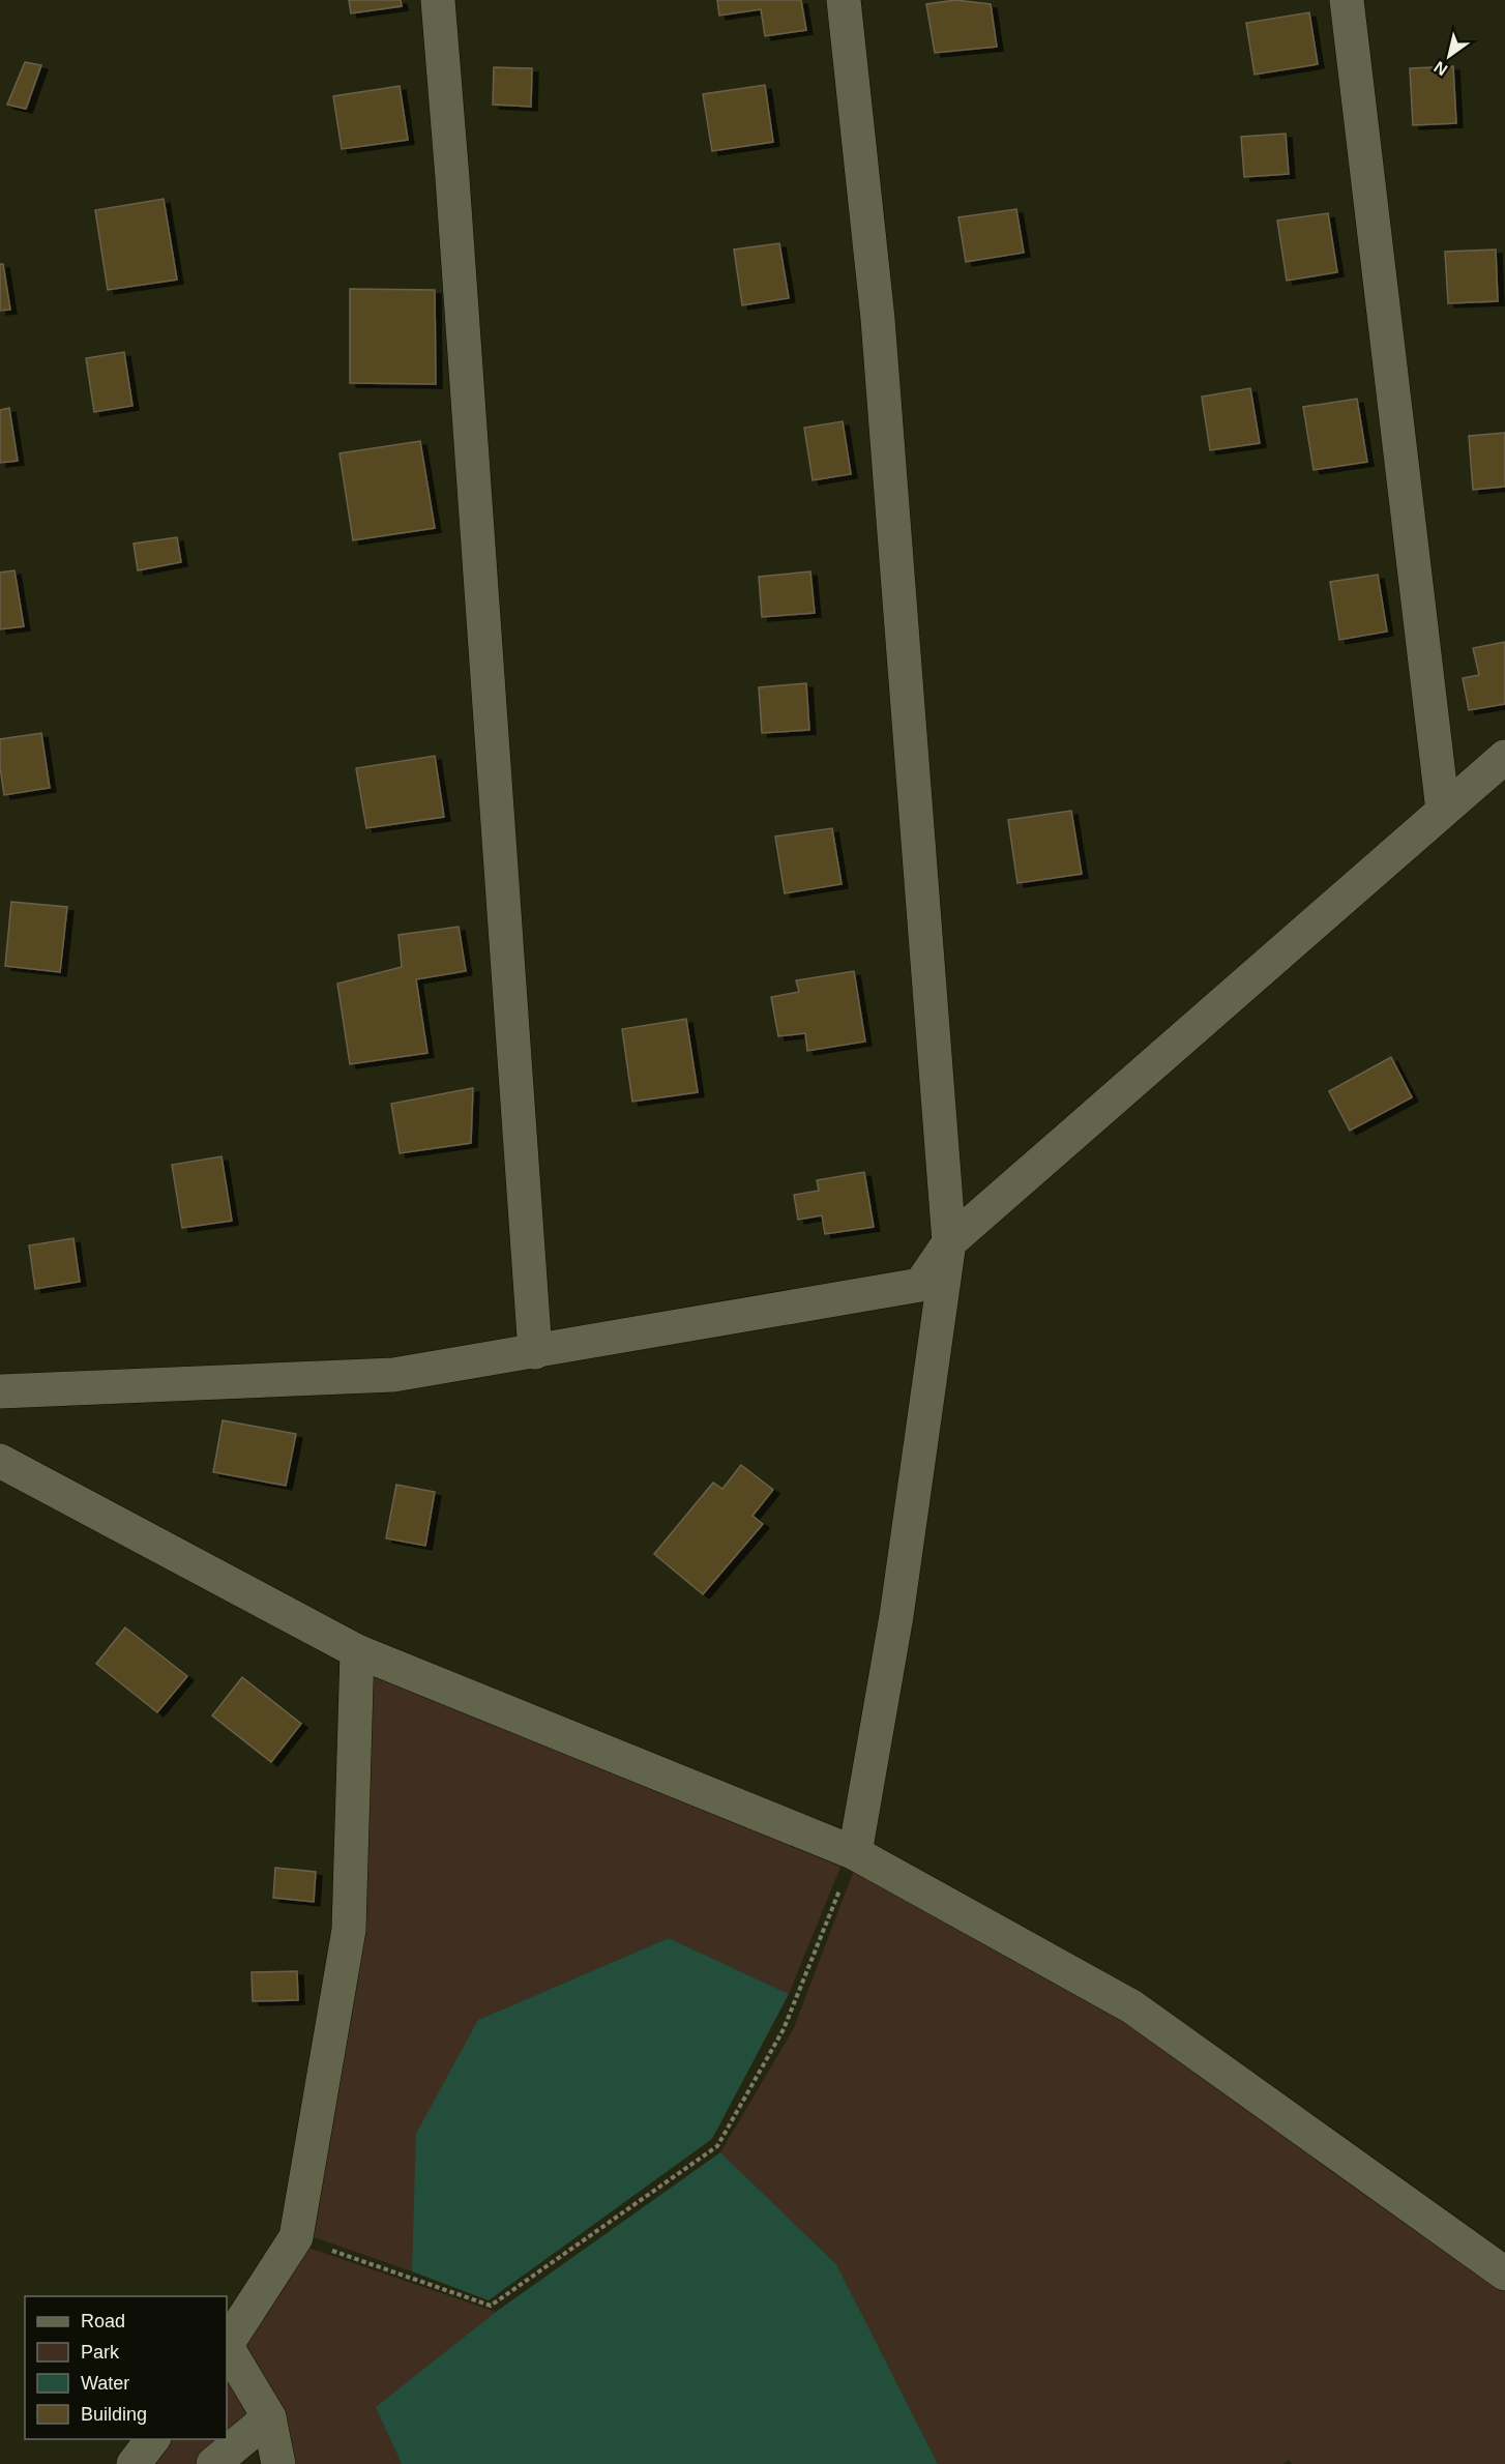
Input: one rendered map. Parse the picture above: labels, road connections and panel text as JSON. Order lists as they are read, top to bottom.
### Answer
{
  "legend": [
    "Road",
    "Park",
    "Water",
    "Building"
  ],
  "north": "bottom left"
}
